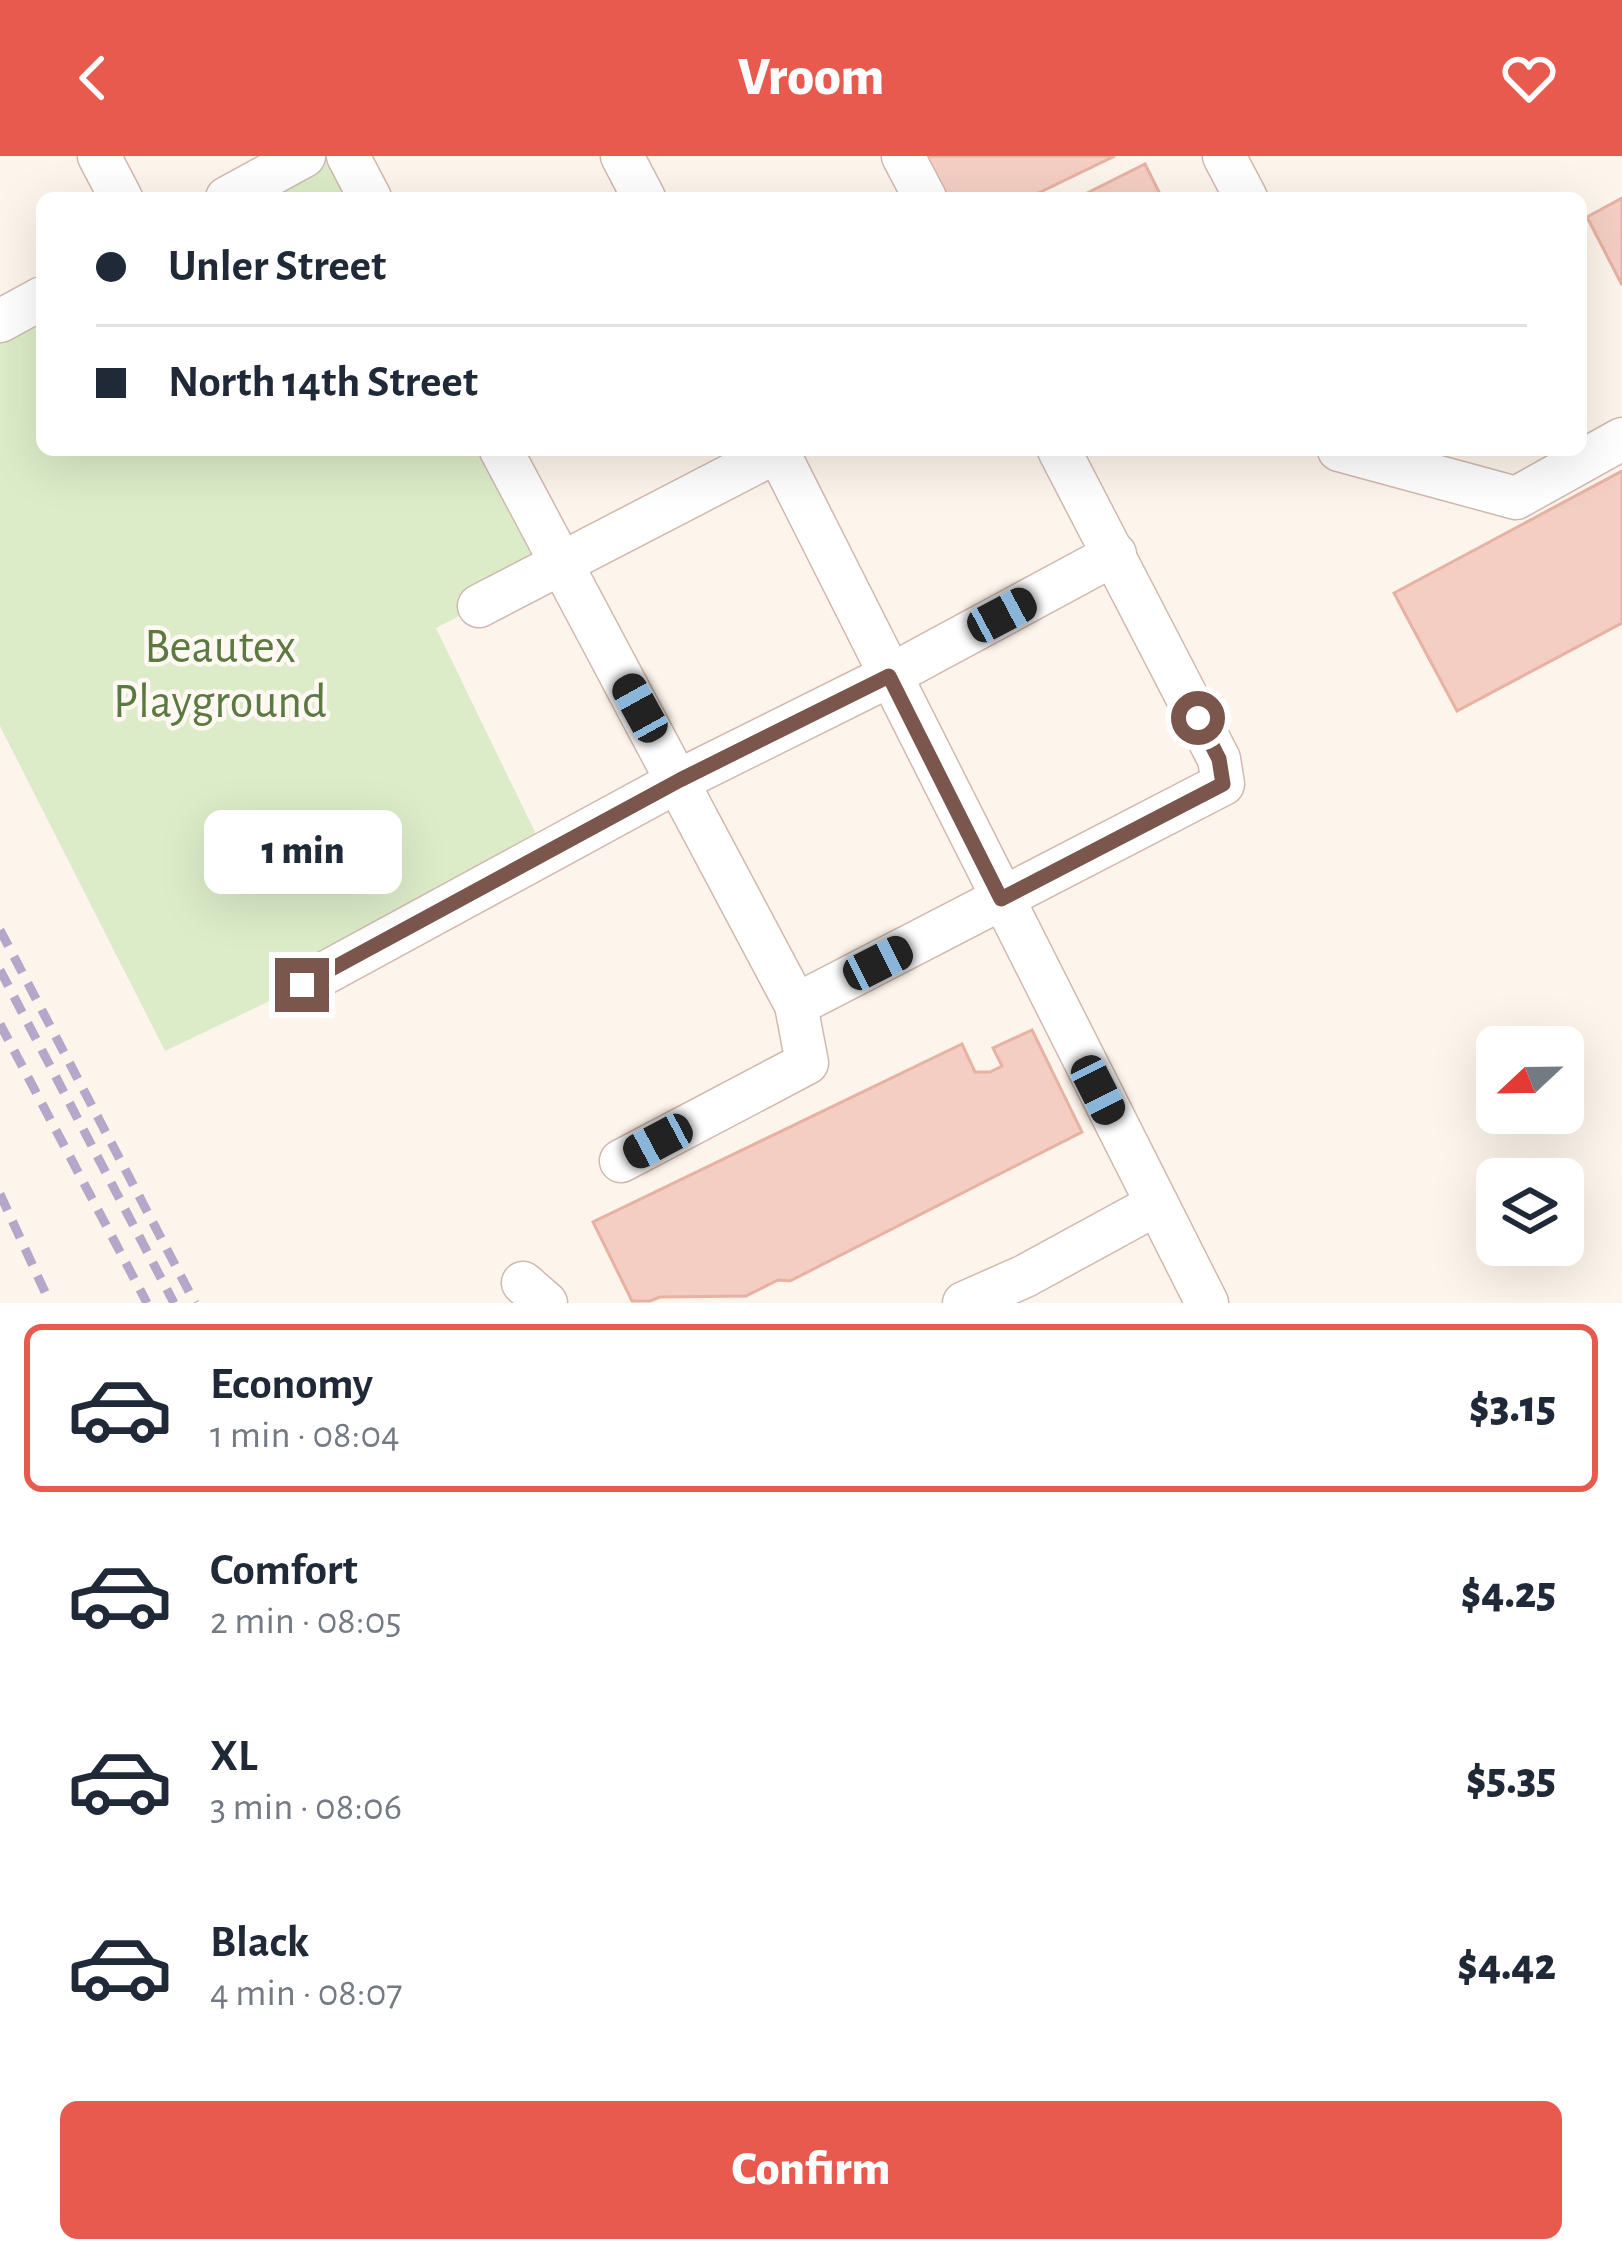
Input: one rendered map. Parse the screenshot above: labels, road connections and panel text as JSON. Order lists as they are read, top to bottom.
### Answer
{
  "parks": ["Beautex Playground"],
  "north": "left",
  "page": {
    "header": "Vroom",
    "banner": ["Unler Street", "North 14th Street"],
    "bubble": "1 min",
    "list": [
      {
        "name": "Economy",
        "note": "1 min · 08:04",
        "value": "$3.15"
      },
      {
        "name": "Comfort",
        "note": "2 min · 08:05",
        "value": "$4.25"
      },
      {
        "name": "XL",
        "note": "3 min · 08:06",
        "value": "$5.35"
      },
      {
        "name": "Black",
        "note": "4 min · 08:07",
        "value": "$4.42"
      }
    ],
    "buttons": "Confirm"
  }
}
